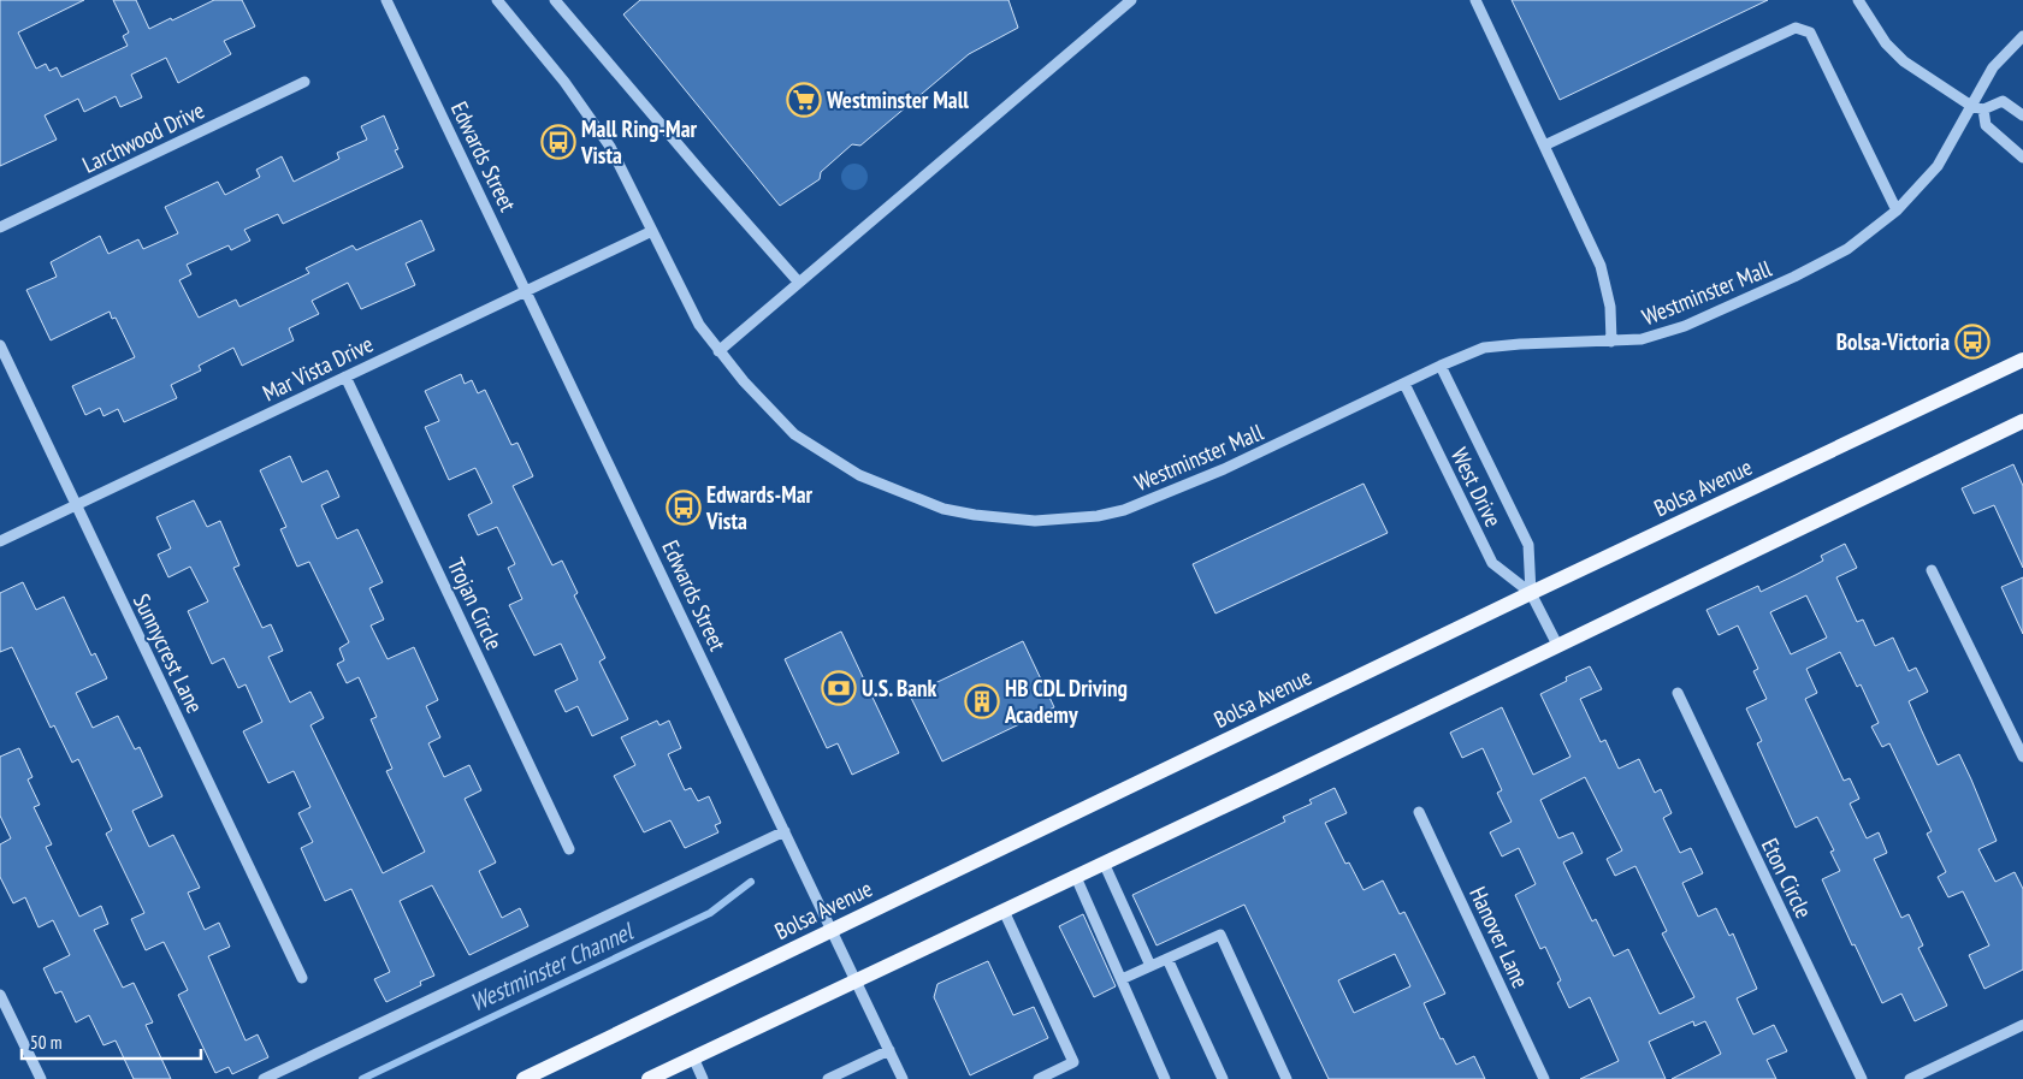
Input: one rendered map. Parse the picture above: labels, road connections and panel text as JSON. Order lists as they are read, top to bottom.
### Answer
{
  "streets": {
    "main road": ["Bolsa Avenue"],
    "street": [
      "Larchwood Drive",
      "Edwards Street",
      "Westminster Mall",
      "Mar Vista Drive",
      "West Drive",
      "Trojan Circle",
      "Sunnycrest Lane",
      "Eton Circle",
      "Hanover Lane"
    ]
  },
  "crossings": [
    ["Edwards Street", "Mar Vista Drive"],
    ["Edwards Street", "Bolsa Avenue"],
    ["Westminster Mall", "Mar Vista Drive"],
    ["Westminster Mall", "West Drive"],
    ["Mar Vista Drive", "Trojan Circle"],
    ["Mar Vista Drive", "Sunnycrest Lane"],
    ["West Drive", "Bolsa Avenue"]
  ],
  "water": ["Westminster Channel"],
  "places": {
    "supermarket": ["Westminster Mall"],
    "bus stop": ["Mall Ring-Mar Vista", "Bolsa-Victoria", "Edwards-Mar Vista"],
    "bank": ["U.S. Bank"],
    "building": ["HB CDL Driving Academy"]
  },
  "scale_bar": "50 m"
}
